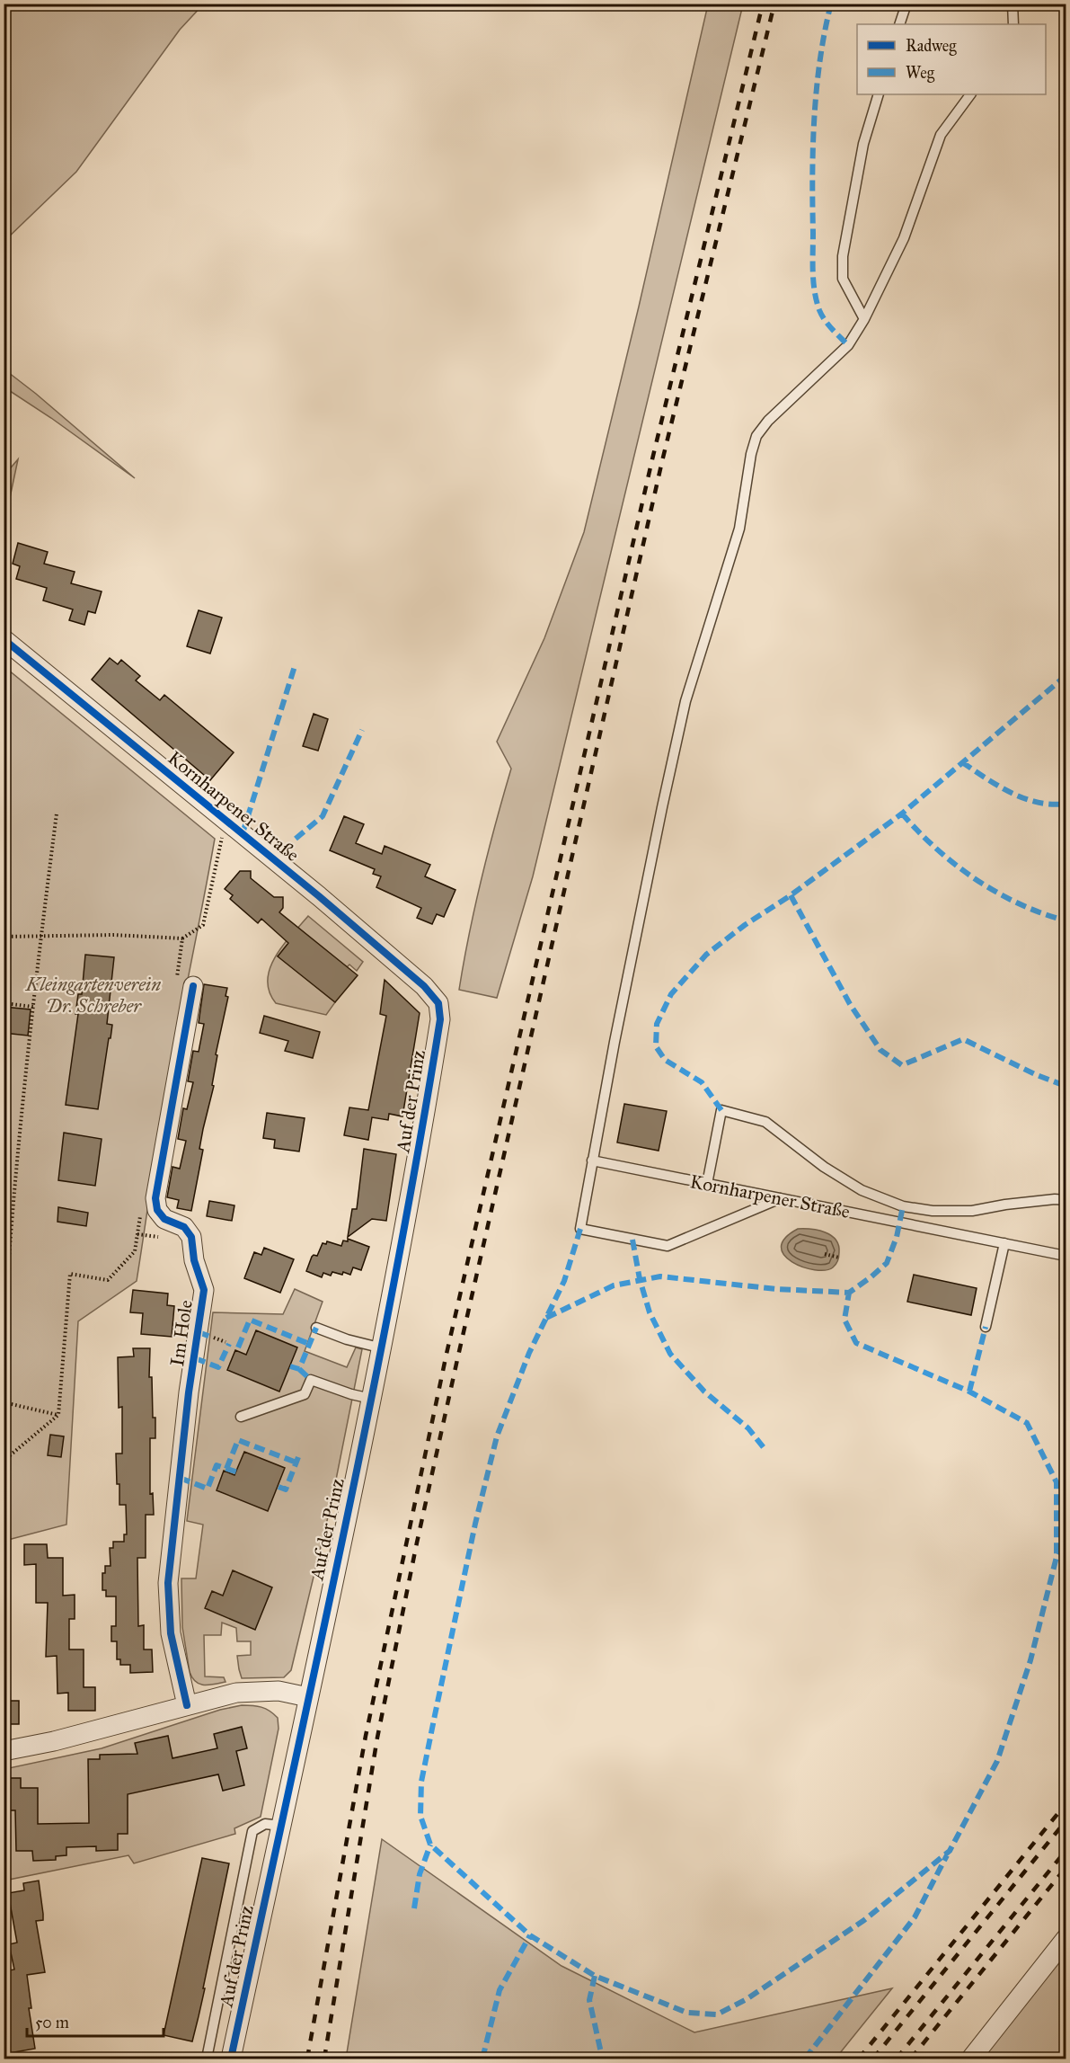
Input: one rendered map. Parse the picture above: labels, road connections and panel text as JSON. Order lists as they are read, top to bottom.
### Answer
{
  "streets": {
    "street": ["Kornharpener Straße", "Auf der Prinz", "Im Hole"]
  },
  "crossings": [
    ["Kornharpener Straße", "Auf der Prinz"]
  ],
  "parks": ["Kleingartenverein Dr. Schreber"],
  "legend": ["Radweg", "Weg"],
  "scale_bar": "50 m"
}
